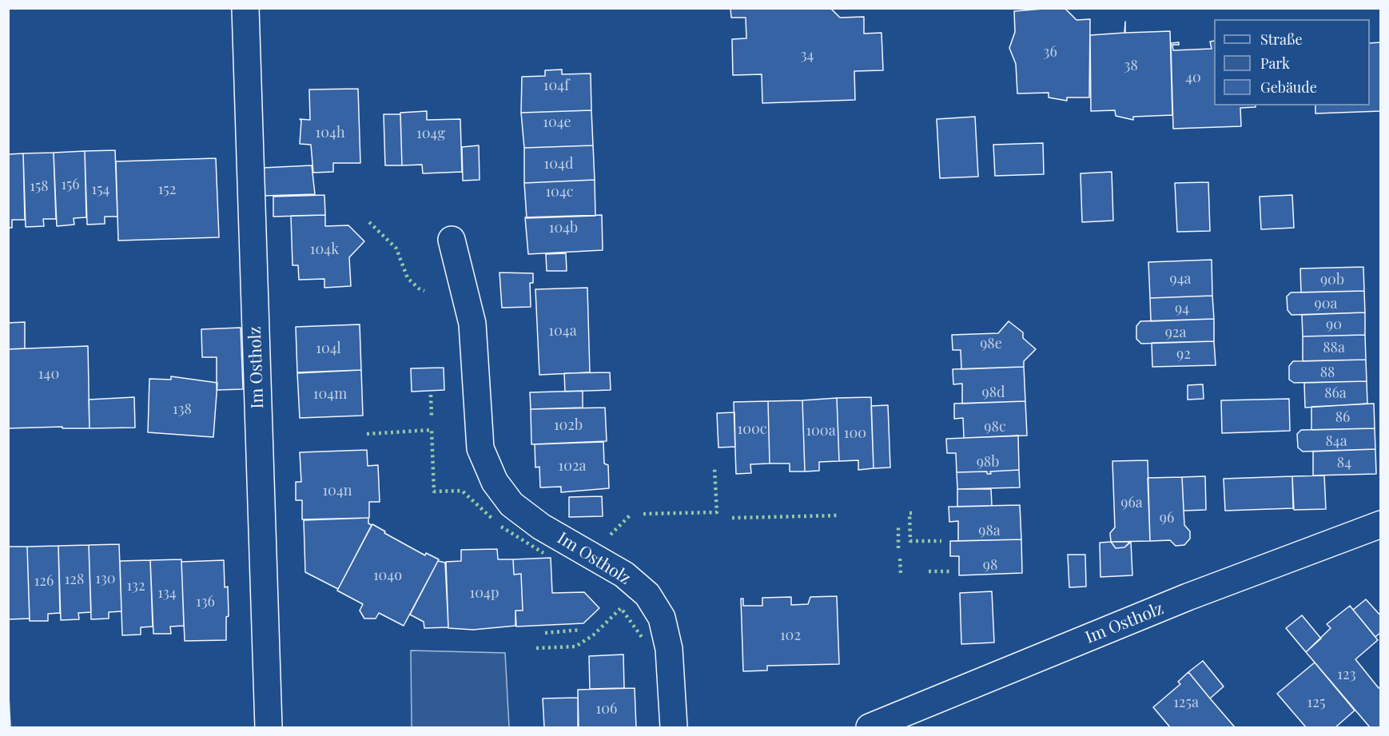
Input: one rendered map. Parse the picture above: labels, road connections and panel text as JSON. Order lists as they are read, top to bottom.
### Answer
{
  "streets": {
    "street": ["Im Ostholz"]
  },
  "house_numbers": [
    "36",
    "34",
    "38",
    "40",
    "104f",
    "104e",
    "104h",
    "104g",
    "104d",
    "156",
    "158",
    "154",
    "152",
    "104c",
    "104b",
    "104k",
    "94a",
    "90b",
    "90a",
    "94",
    "90",
    "104a",
    "92a",
    "98e",
    "88a",
    "104l",
    "92",
    "88",
    "140",
    "98d",
    "86a",
    "104m",
    "138",
    "86",
    "102b",
    "98c",
    "100c",
    "100a",
    "100",
    "84a",
    "98b",
    "84",
    "102a",
    "104n",
    "96a",
    "96",
    "98a",
    "98",
    "104o",
    "130",
    "128",
    "126",
    "132",
    "134",
    "104p",
    "136",
    "102",
    "123",
    "125a",
    "125",
    "106"
  ],
  "legend": ["Straße", "Park", "Gebäude"]
}
